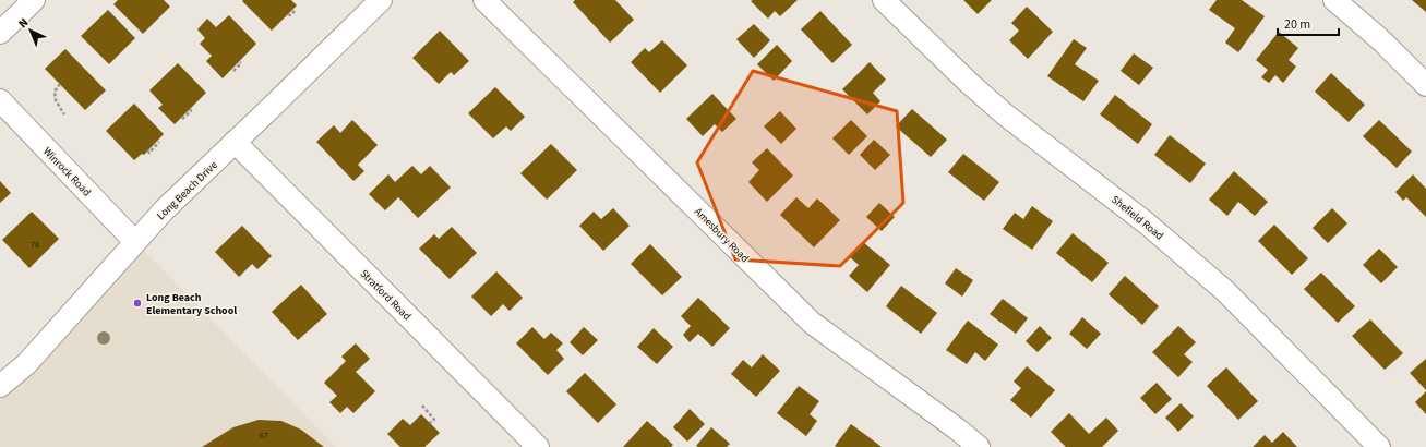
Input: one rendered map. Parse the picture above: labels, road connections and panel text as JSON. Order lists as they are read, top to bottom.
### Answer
{
  "streets": {
    "street": [
      "Winrock Road",
      "Long Beach Drive",
      "Shefield Road",
      "Amesbury Road",
      "Stratford Road"
    ]
  },
  "crossings": [
    ["Winrock Road", "Long Beach Drive"],
    ["Long Beach Drive", "Stratford Road"]
  ],
  "places": ["Long Beach Elementary School"],
  "house_numbers": ["78", "67"],
  "scale_bar": "20 m",
  "north": "top left"
}
